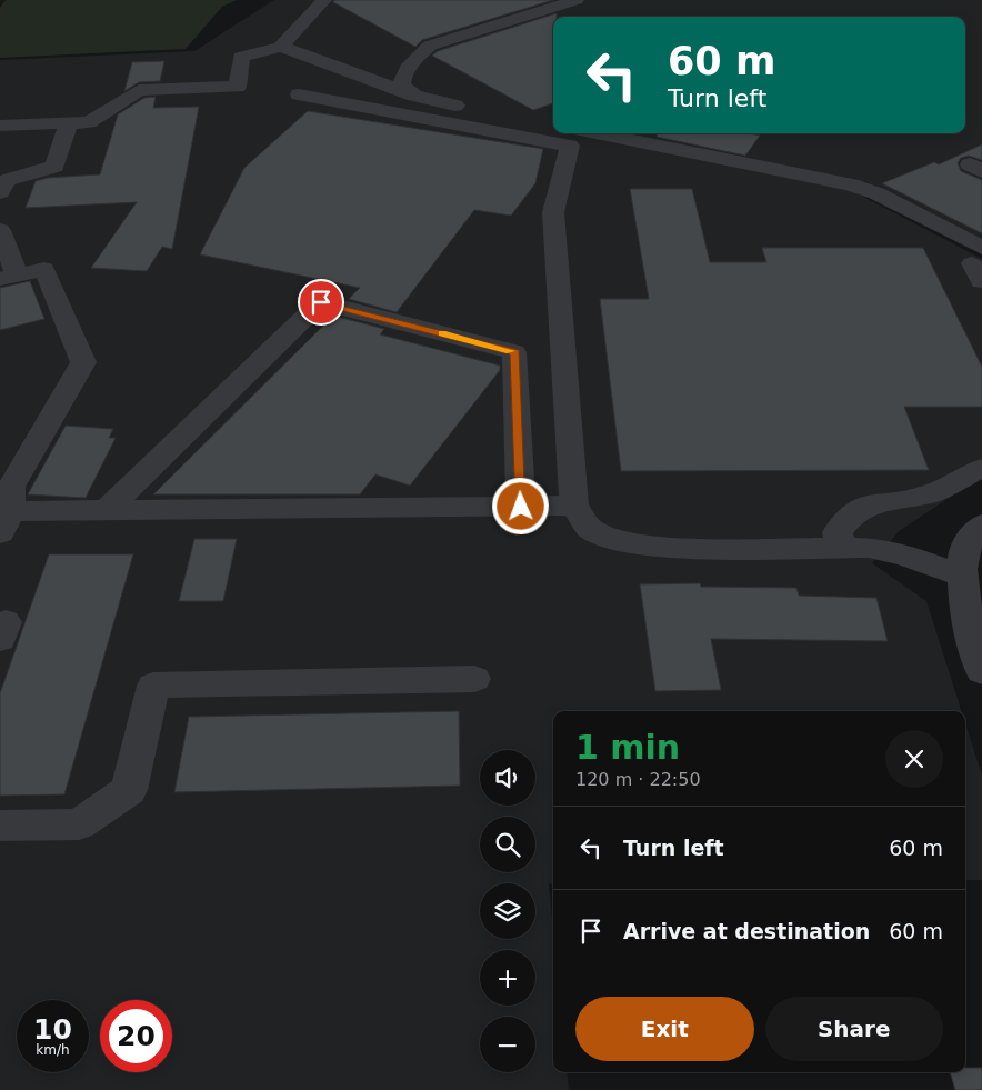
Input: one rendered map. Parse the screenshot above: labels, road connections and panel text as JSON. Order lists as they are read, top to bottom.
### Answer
{
  "page": {
    "turn": ["60 m", "Turn left"],
    "heading": ["1 min", "120 m · 22:50"],
    "map_buttons": ["+", "−"],
    "list": [
      {
        "name": "Turn left",
        "value": "60 m"
      },
      {
        "name": "Arrive at destination",
        "value": "60 m"
      }
    ],
    "buttons": ["Exit", "Share"],
    "speed": "10 km/h",
    "limit": "20"
  }
}
